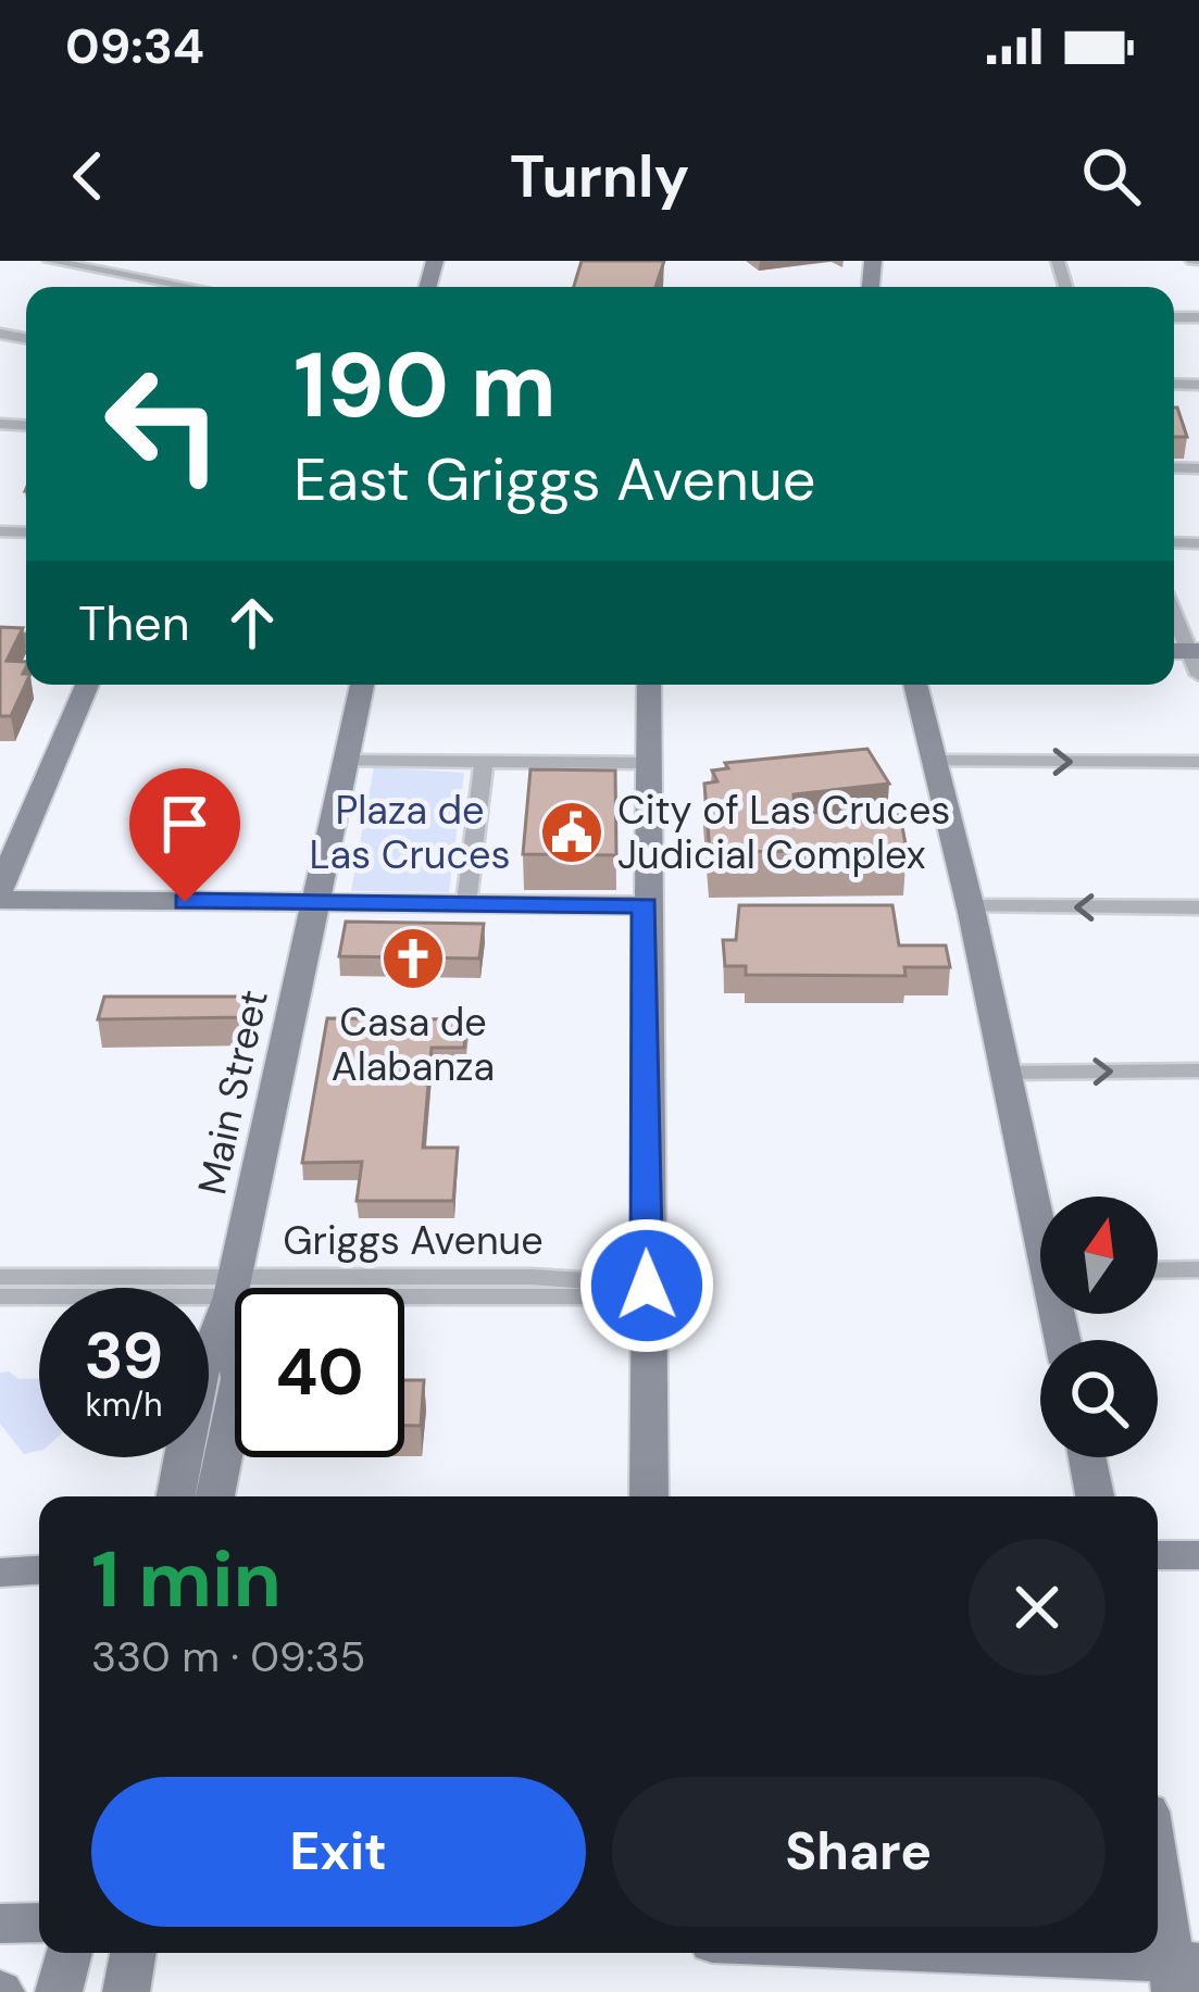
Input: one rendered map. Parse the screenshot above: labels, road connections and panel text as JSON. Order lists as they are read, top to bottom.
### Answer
{
  "streets": {
    "street": ["Main Street", "Griggs Avenue"]
  },
  "crossings": [
    ["Main Street", "Griggs Avenue"]
  ],
  "parks": ["Plaza de Las Cruces"],
  "places": {
    "public building": ["City of Las Cruces Judicial Complex"],
    "church": ["Casa de Alabanza"]
  },
  "north": "top",
  "page": {
    "status": "09:34",
    "header": "Turnly",
    "turn": ["190 m", "East Griggs Avenue"],
    "then": "Then",
    "speed": "39 km/h",
    "limit": "40",
    "heading": ["1 min", "330 m · 09:35"],
    "buttons": ["Exit", "Share"]
  }
}
